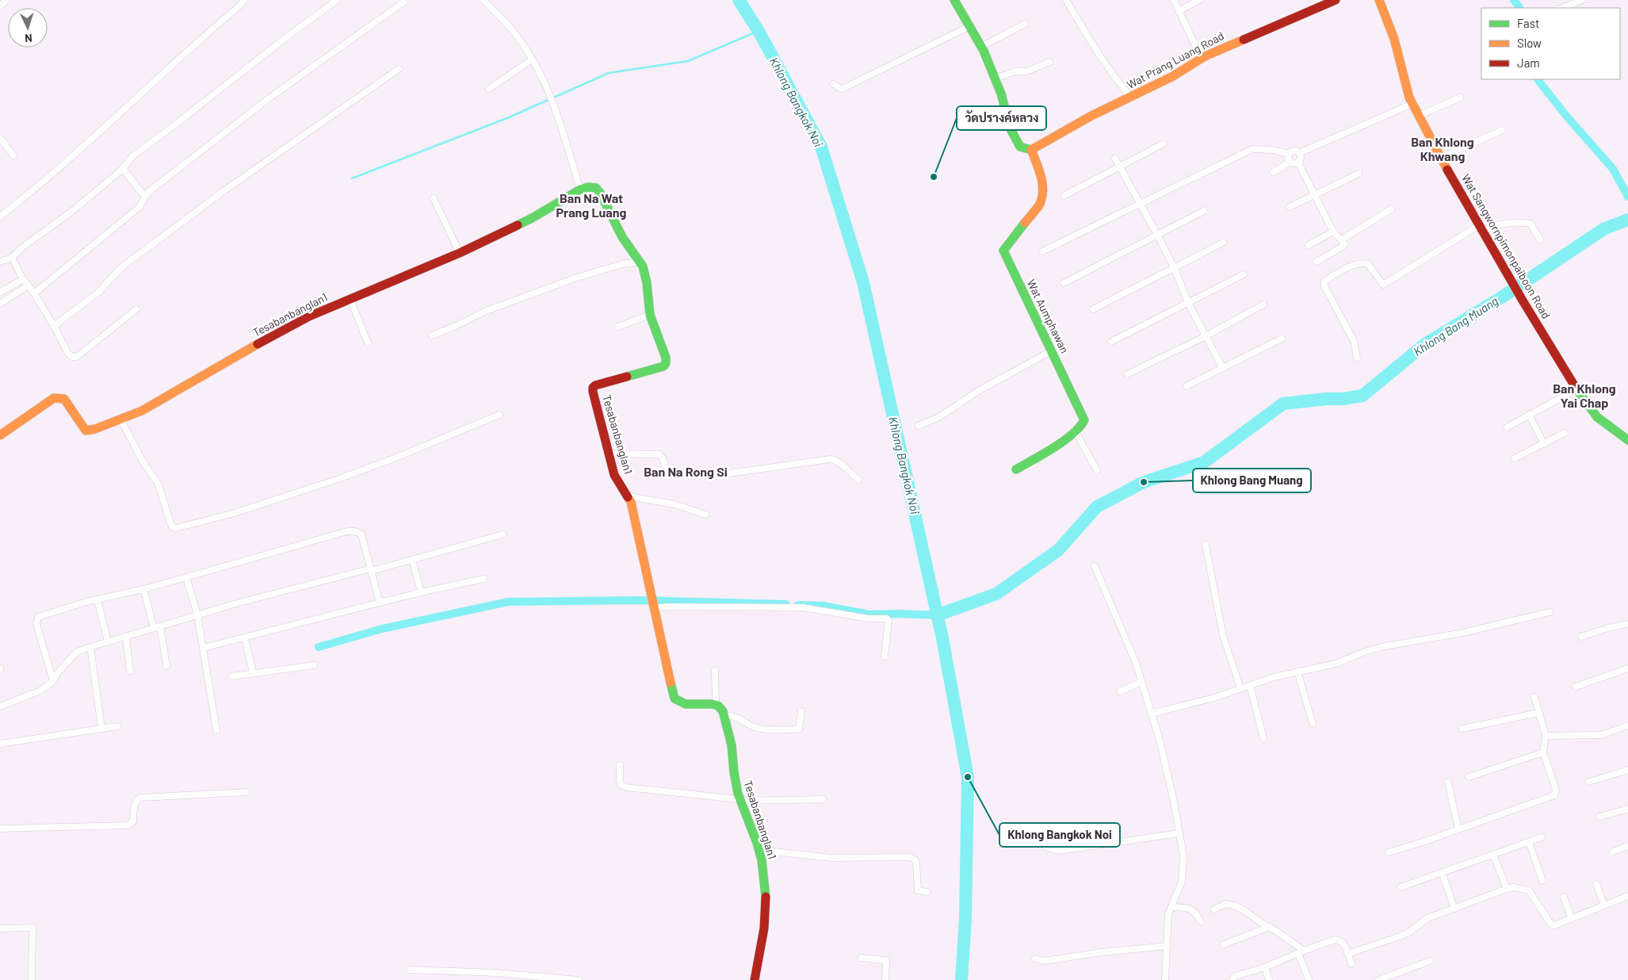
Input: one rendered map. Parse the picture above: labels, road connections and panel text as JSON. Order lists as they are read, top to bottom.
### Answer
{
  "streets": {
    "street": [
      "Wat Prang Luang Road",
      "Wat Sangwornpimonpaiboon Road",
      "Tesabanbanglan1",
      "Wat Aumphawan"
    ]
  },
  "crossings": [
    ["Wat Prang Luang Road", "Wat Aumphawan"]
  ],
  "districts": [
    "Ban Khlong Khwang",
    "Ban Na Wat Prang Luang",
    "Ban Khlong Yai Chap",
    "Ban Na Rong Si"
  ],
  "water": ["Khlong Bangkok Noi", "Khlong Bang Muang"],
  "places": ["วัดปรางค์หลวง", "Khlong Bang Muang", "Khlong Bangkok Noi"],
  "legend": ["Fast", "Slow", "Jam"],
  "north": "bottom"
}
